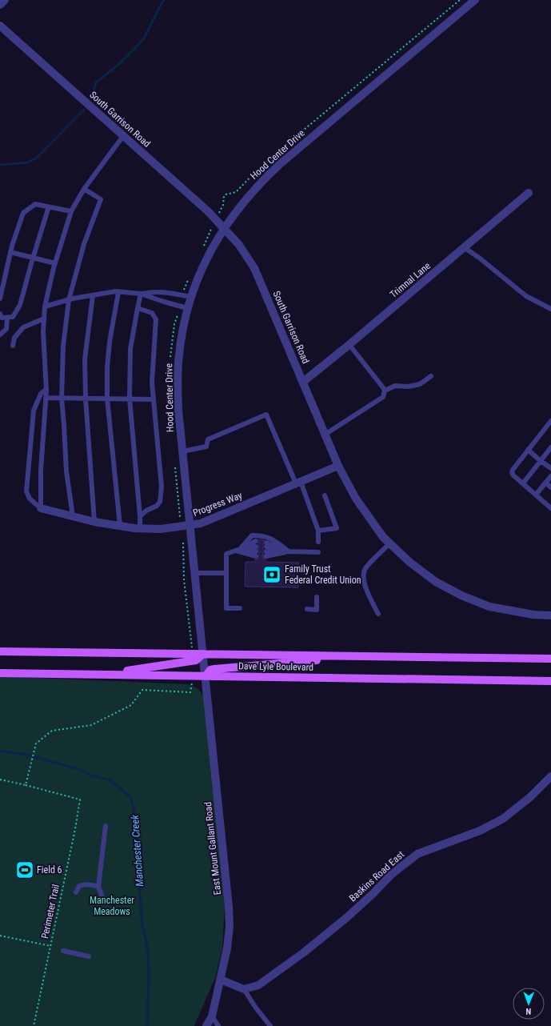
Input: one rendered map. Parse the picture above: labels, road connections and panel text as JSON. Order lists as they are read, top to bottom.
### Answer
{
  "streets": {
    "main road": ["Dave Lyle Boulevard"],
    "street": [
      "South Garrison Road",
      "Hood Center Drive",
      "Trimnal Lane",
      "Progress Way",
      "East Mount Gallant Road",
      "Baskins Road East"
    ],
    "path": ["Perimeter Trail"]
  },
  "crossings": [
    ["South Garrison Road", "Hood Center Drive"],
    ["South Garrison Road", "Trimnal Lane"],
    ["South Garrison Road", "Progress Way"],
    ["Hood Center Drive", "Progress Way"],
    ["Hood Center Drive", "Dave Lyle Boulevard"],
    ["Hood Center Drive", "East Mount Gallant Road"],
    ["Dave Lyle Boulevard", "East Mount Gallant Road"]
  ],
  "water": ["Manchester Creek"],
  "parks": ["Manchester Meadows"],
  "places": {
    "bank": ["Family Trust Federal Credit Union"],
    "sports": ["Field 6"]
  },
  "north": "bottom"
}
